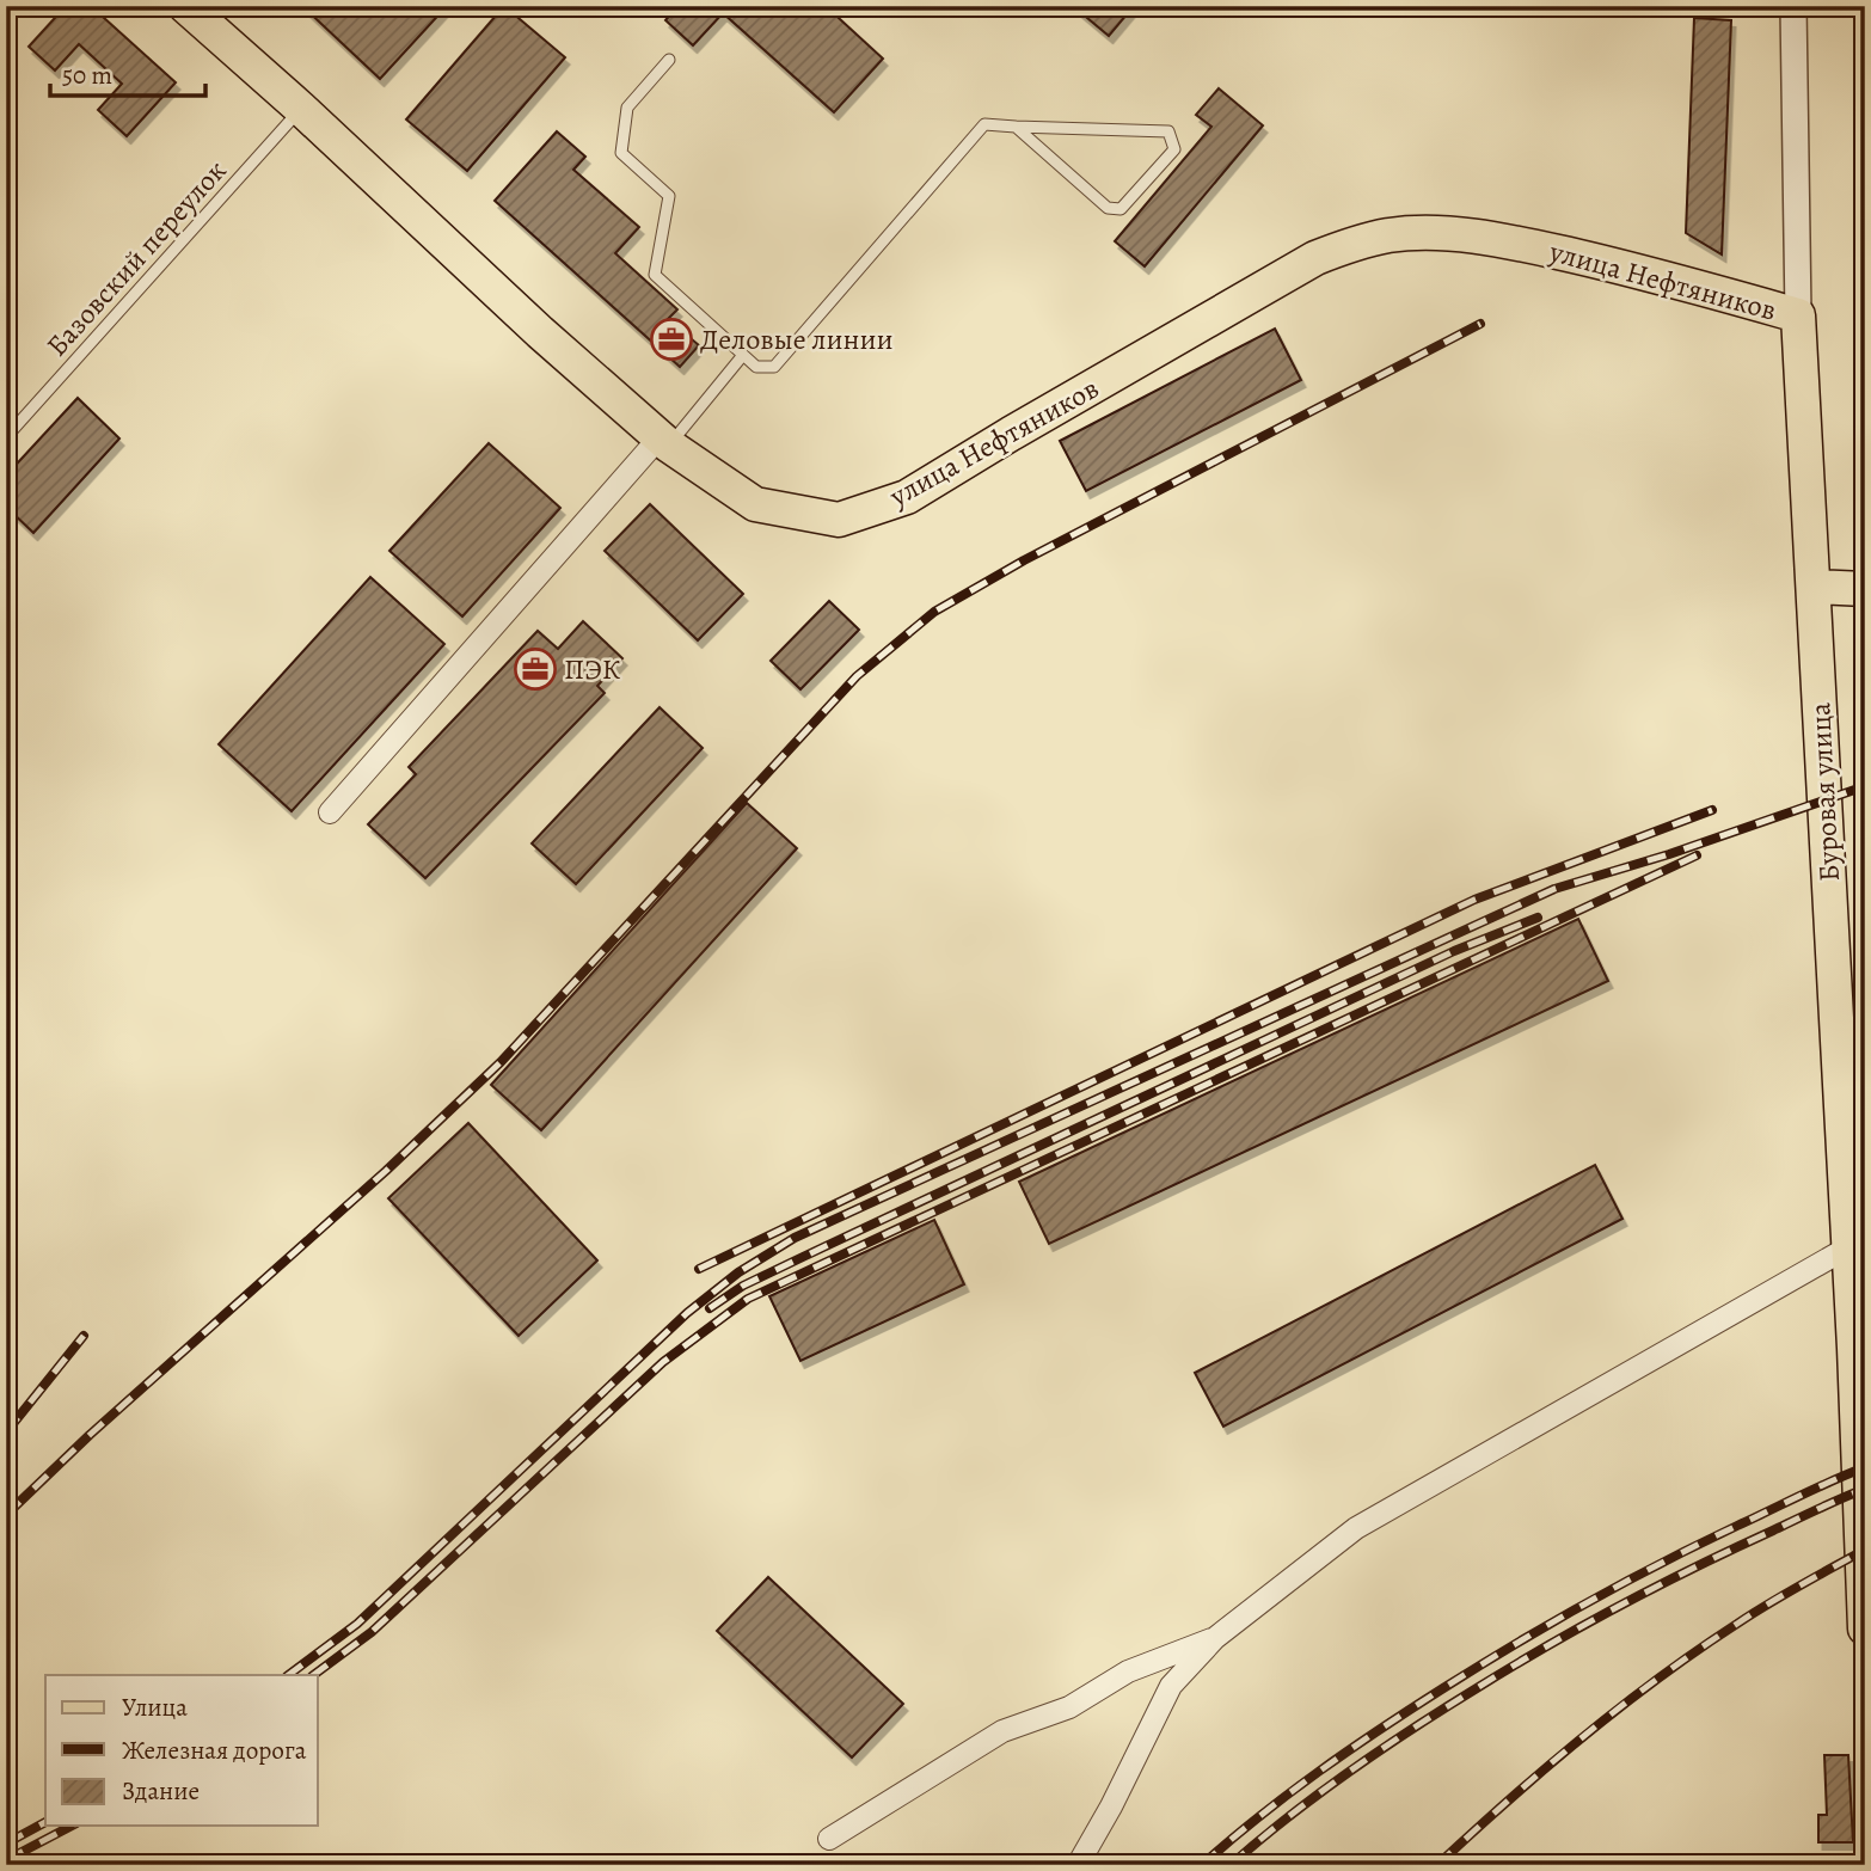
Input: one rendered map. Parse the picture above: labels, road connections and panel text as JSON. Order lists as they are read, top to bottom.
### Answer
{
  "streets": {
    "main road": ["улица Нефтяников", "Буровая улица"],
    "lane": ["Базовский переулок"]
  },
  "crossings": [
    ["Базовский переулок", "улица Нефтяников"],
    ["улица Нефтяников", "Буровая улица"]
  ],
  "places": {
    "office": ["Деловые линии", "ПЭК"]
  },
  "legend": ["Улица", "Железная дорога", "Здание"],
  "scale_bar": "50 m"
}
